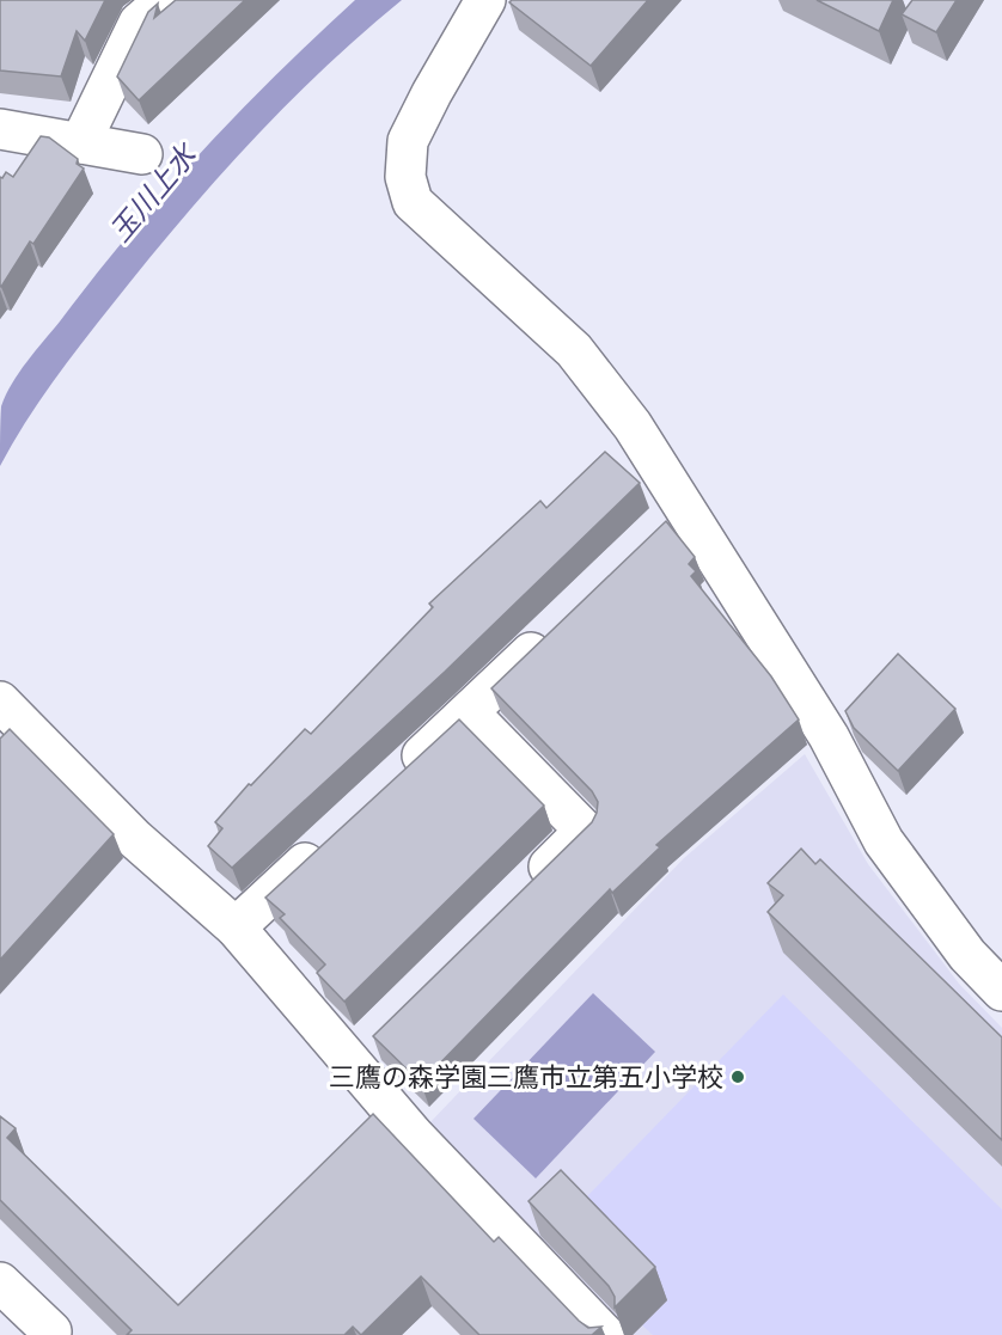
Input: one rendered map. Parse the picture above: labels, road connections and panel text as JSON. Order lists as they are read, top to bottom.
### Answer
{
  "water": ["玉川上水"],
  "places": ["三鷹の森学園三鷹市立第五小学校"]
}
